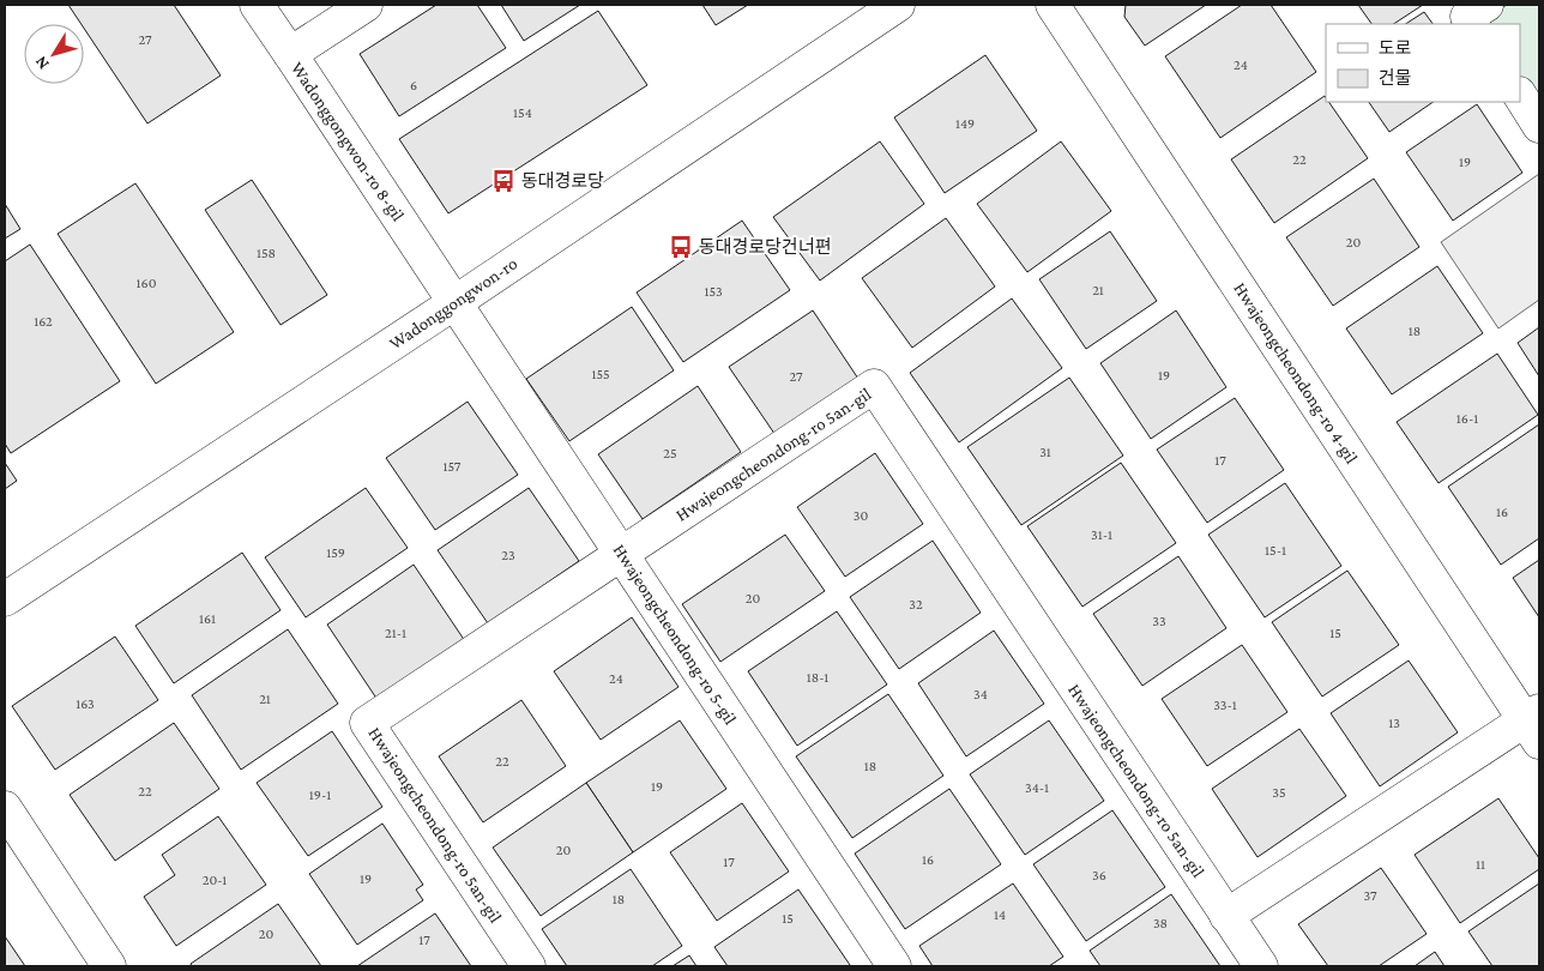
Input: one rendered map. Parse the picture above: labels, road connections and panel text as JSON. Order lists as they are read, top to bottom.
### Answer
{
  "streets": {
    "street": [
      "Wadonggongwon-ro 8-gil",
      "Wadonggongwon-ro",
      "Hwajeongcheondong-ro 4-gil",
      "Hwajeongcheondong-ro 5an-gil",
      "Hwajeongcheondong-ro 5-gil"
    ]
  },
  "crossings": [
    ["Wadonggongwon-ro 8-gil", "Wadonggongwon-ro"],
    ["Wadonggongwon-ro 8-gil", "Hwajeongcheondong-ro 5-gil"],
    ["Wadonggongwon-ro", "Hwajeongcheondong-ro 5-gil"],
    ["Hwajeongcheondong-ro 5an-gil", "Hwajeongcheondong-ro 5-gil"]
  ],
  "places": {
    "bus stop": ["동대경로당", "동대경로당건너편"]
  },
  "house_numbers": [
    "27",
    "24",
    "6",
    "154",
    "149",
    "22",
    "19",
    "20",
    "158",
    "160",
    "21",
    "153",
    "162",
    "18",
    "155",
    "19",
    "27",
    "16-1",
    "31",
    "25",
    "17",
    "157",
    "16",
    "30",
    "31-1",
    "15-1",
    "159",
    "23",
    "20",
    "32",
    "161",
    "33",
    "21-1",
    "15",
    "18-1",
    "24",
    "34",
    "21",
    "163",
    "33-1",
    "13",
    "22",
    "18",
    "19",
    "34-1",
    "22",
    "35",
    "19-1",
    "20",
    "16",
    "17",
    "11",
    "36",
    "19",
    "20-1",
    "37",
    "18",
    "14",
    "15",
    "38",
    "20",
    "17"
  ],
  "legend": ["도로", "건물"],
  "north": "bottom left"
}
